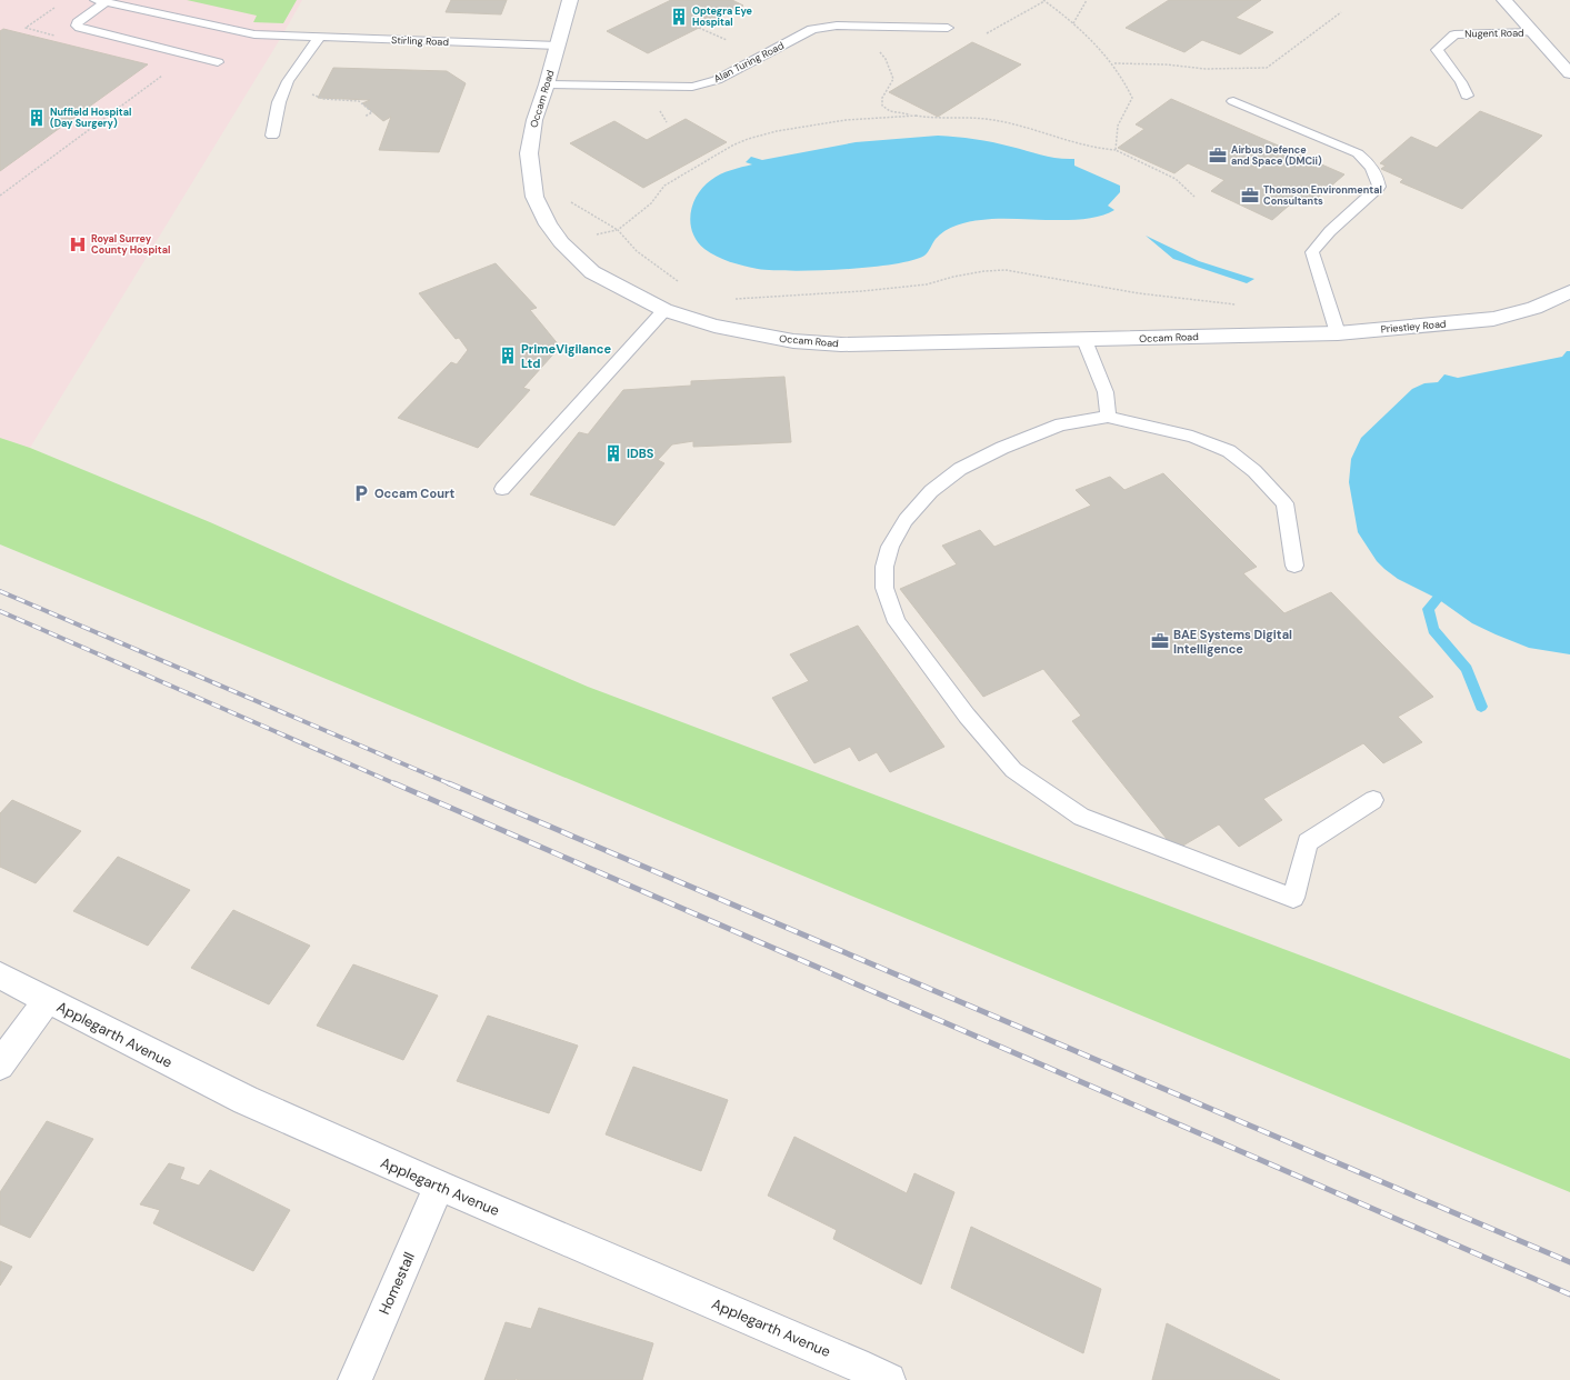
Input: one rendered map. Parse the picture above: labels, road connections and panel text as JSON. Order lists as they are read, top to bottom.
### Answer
{
  "streets": {
    "street": [
      "Occam Road",
      "Priestley Road",
      "Applegarth Avenue",
      "Homestall"
    ],
    "lane": ["Nugent Road", "Stirling Road", "Alan Turing Road"]
  },
  "crossings": [
    ["Stirling Road", "Occam Road"],
    ["Alan Turing Road", "Occam Road"],
    ["Occam Road", "Priestley Road"],
    ["Applegarth Avenue", "Homestall"]
  ],
  "places": {
    "building": [
      "Optegra Eye Hospital",
      "Nuffield Hospital (Day Surgery)",
      "PrimeVigilance Ltd",
      "IDBS"
    ],
    "office": ["Airbus Defence and Space (DMCii)", "Thomson Environmental Consultants", "BAE Systems Digital Intelligence"],
    "hospital": ["Royal Surrey County Hospital"],
    "parking": ["Occam Court"]
  }
}
